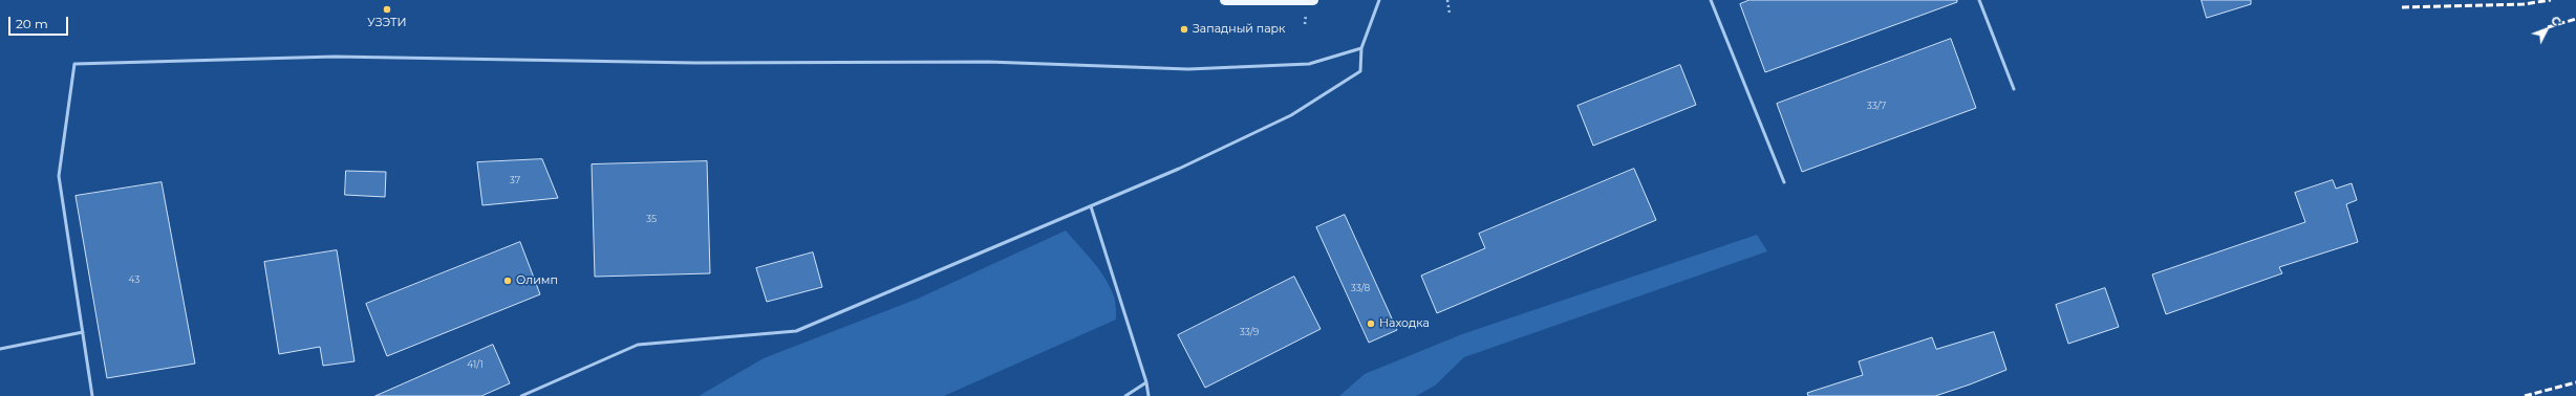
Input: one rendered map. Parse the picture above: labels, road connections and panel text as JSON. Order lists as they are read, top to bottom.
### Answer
{
  "places": [
    "УЗЭТИ",
    "Западный парк",
    "Олимп",
    "Находка"
  ],
  "house_numbers": [
    "33/7",
    "37",
    "35",
    "43",
    "33/8",
    "33/9",
    "41/1"
  ],
  "scale_bar": "20 m",
  "north": "top right"
}
